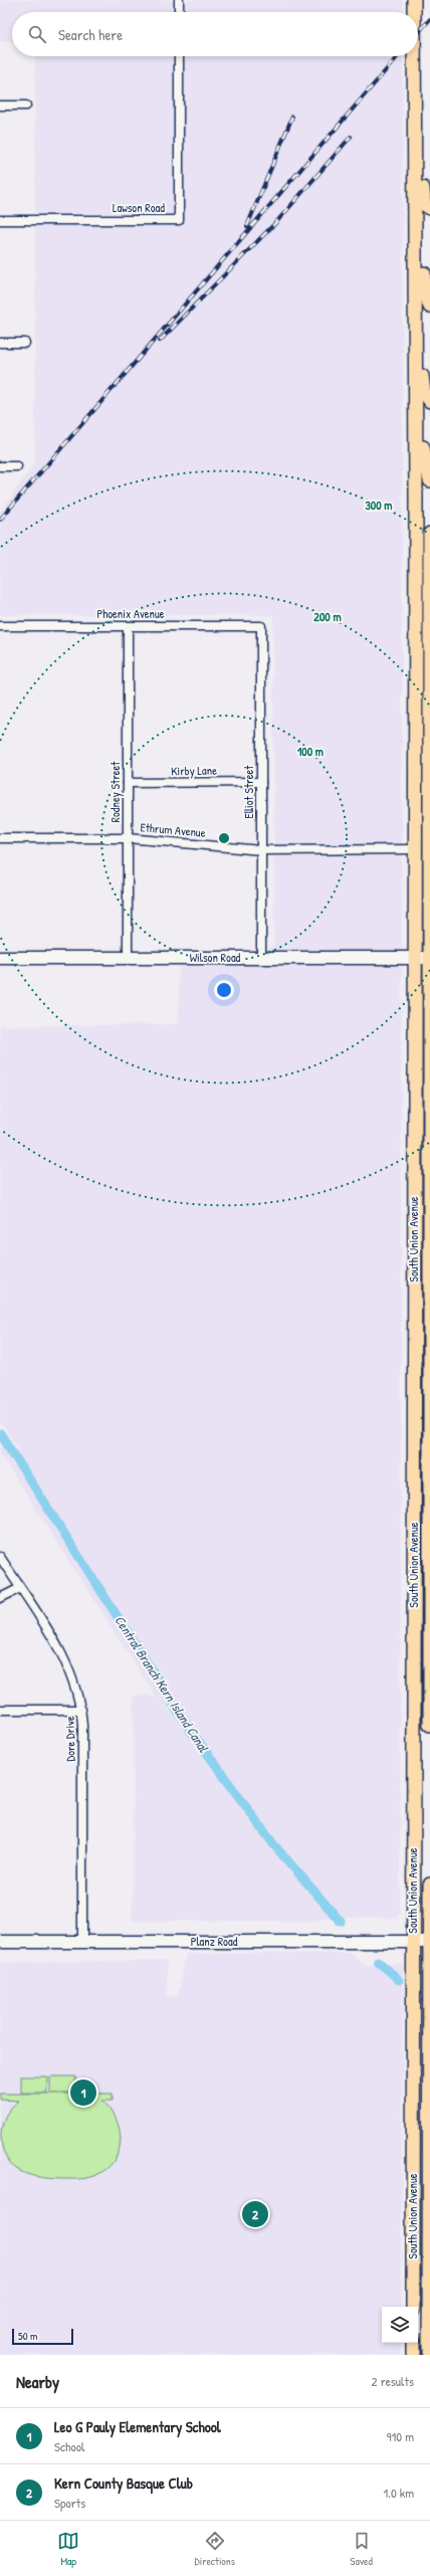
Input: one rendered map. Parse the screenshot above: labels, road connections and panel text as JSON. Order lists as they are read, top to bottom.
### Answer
{
  "streets": {
    "main road": ["South Union Avenue"],
    "street": [
      "Lawson Road",
      "Phoenix Avenue",
      "Kirby Lane",
      "Rodney Street",
      "Elliot Street",
      "Ethrum Avenue",
      "Wilson Road",
      "Dore Drive",
      "Planz Road"
    ]
  },
  "crossings": [
    ["Phoenix Avenue", "Rodney Street"],
    ["Phoenix Avenue", "Elliot Street"],
    ["Kirby Lane", "Rodney Street"],
    ["Kirby Lane", "Elliot Street"],
    ["Rodney Street", "Ethrum Avenue"],
    ["Rodney Street", "Wilson Road"],
    ["Elliot Street", "Ethrum Avenue"],
    ["Elliot Street", "Wilson Road"],
    ["Ethrum Avenue", "South Union Avenue"],
    ["Wilson Road", "South Union Avenue"],
    ["South Union Avenue", "Planz Road"],
    ["Dore Drive", "Planz Road"]
  ],
  "water": ["Central Branch Kern Island Canal"],
  "scale_bar": "50 m",
  "page": {
    "search": "Search here",
    "pins": ["1", "2"],
    "scale": "50 m",
    "heading": ["Nearby", "2 results"],
    "list": [
      {
        "mark": "1",
        "name": "Leo G Pauly Elementary School",
        "note": "School",
        "value": "910 m"
      },
      {
        "mark": "2",
        "name": "Kern County Basque Club",
        "note": "Sports",
        "value": "1.0 km"
      }
    ],
    "nav": ["Map", "Directions", "Saved"]
  },
  "rings": ["300 m", "200 m", "100 m"]
}
